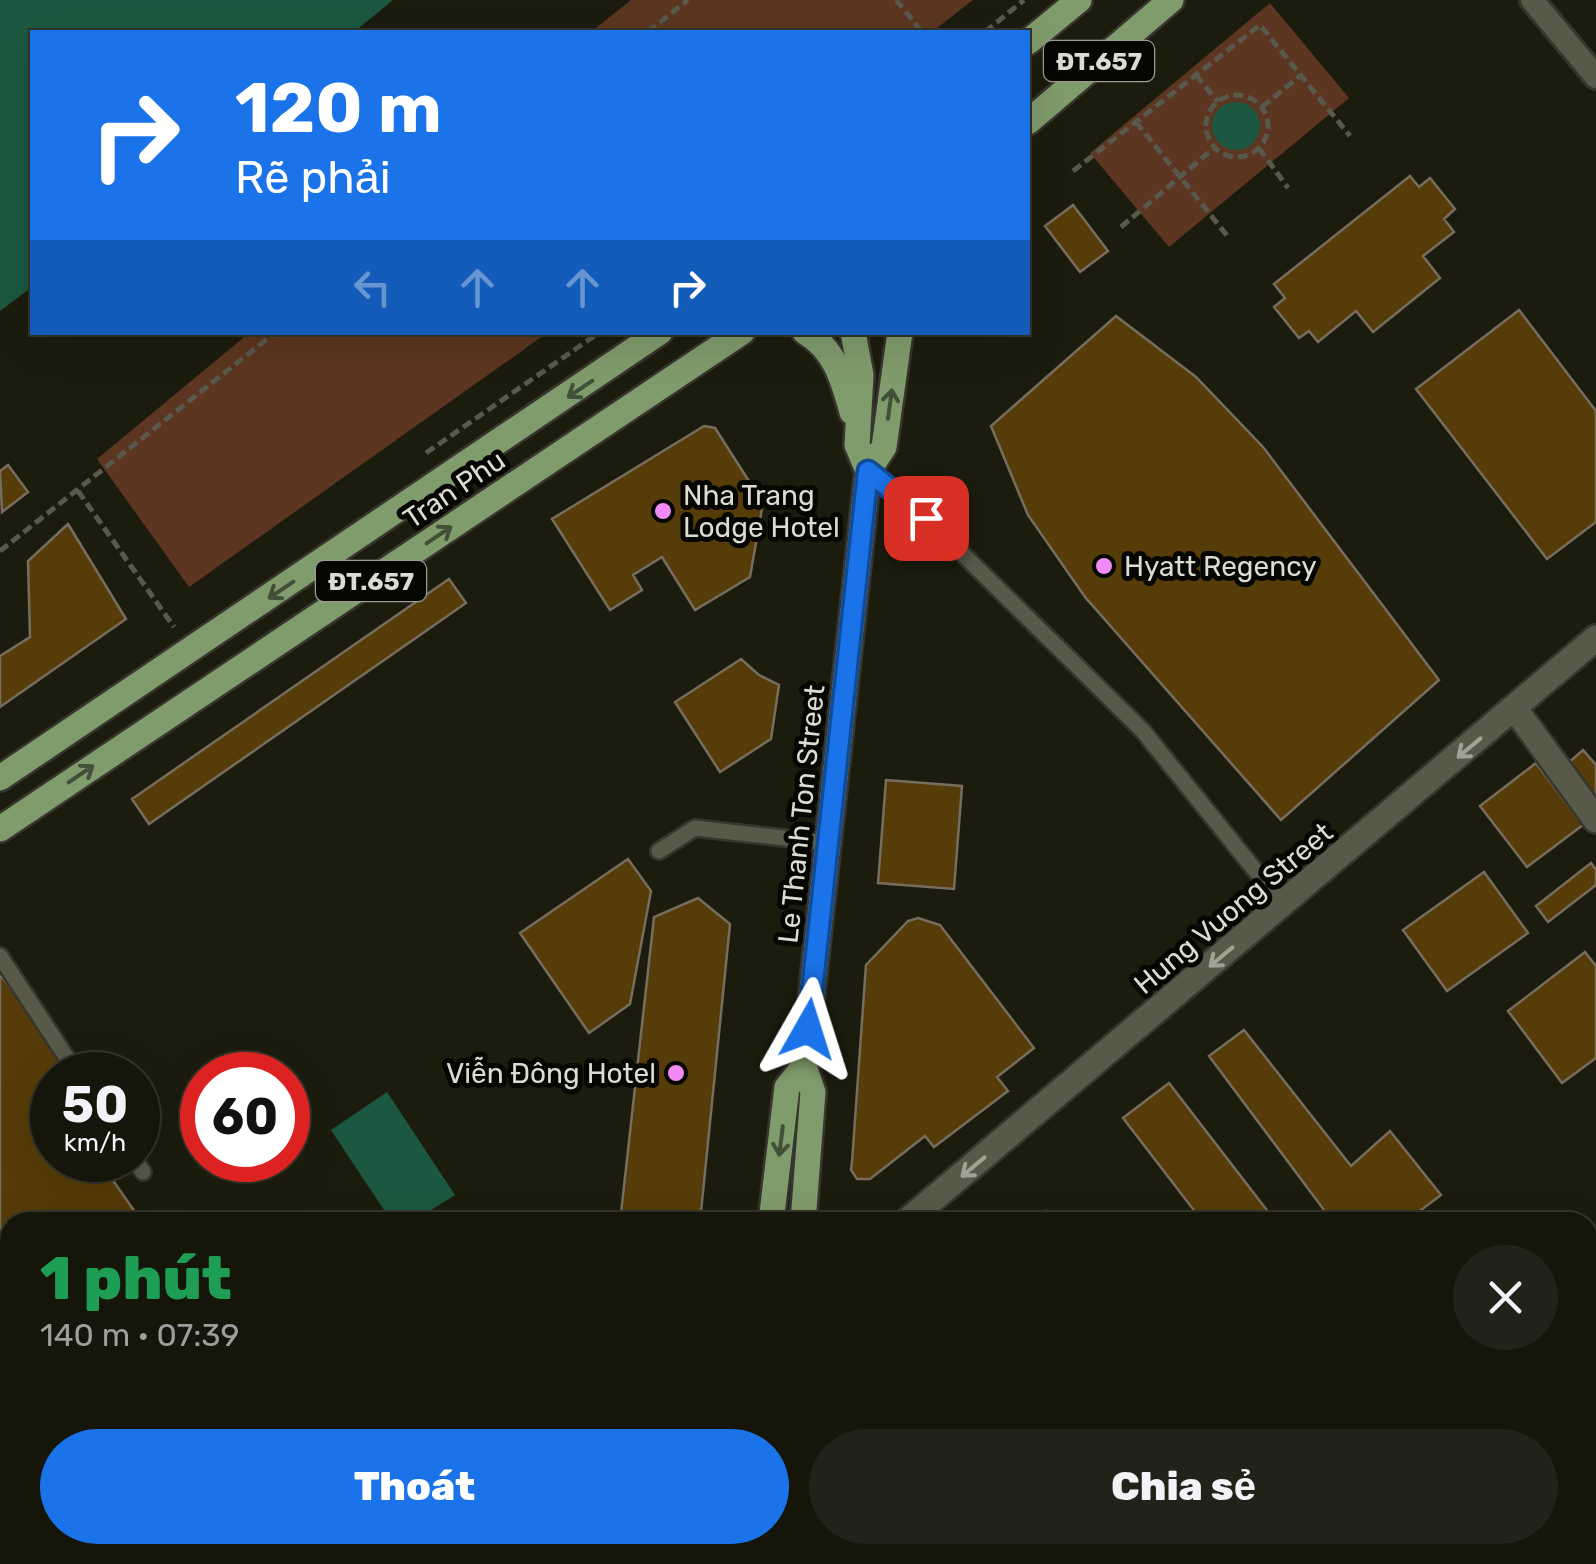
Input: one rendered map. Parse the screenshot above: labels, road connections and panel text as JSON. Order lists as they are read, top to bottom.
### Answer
{
  "streets": {
    "main road": ["ĐT.657", "Tran Phu", "Le Thanh Ton Street"],
    "street": ["Hung Vuong Street"]
  },
  "one_way": ["Hung Vuong Street"],
  "places": ["Nha Trang Lodge Hotel", "Hyatt Regency", "Viễn Đông Hotel"],
  "page": {
    "turn": ["120 m", "Rẽ phải"],
    "speed": "50 km/h",
    "limit": "60",
    "heading": ["1 phút", "140 m · 07:39"],
    "buttons": ["Thoát", "Chia sẻ"]
  }
}
